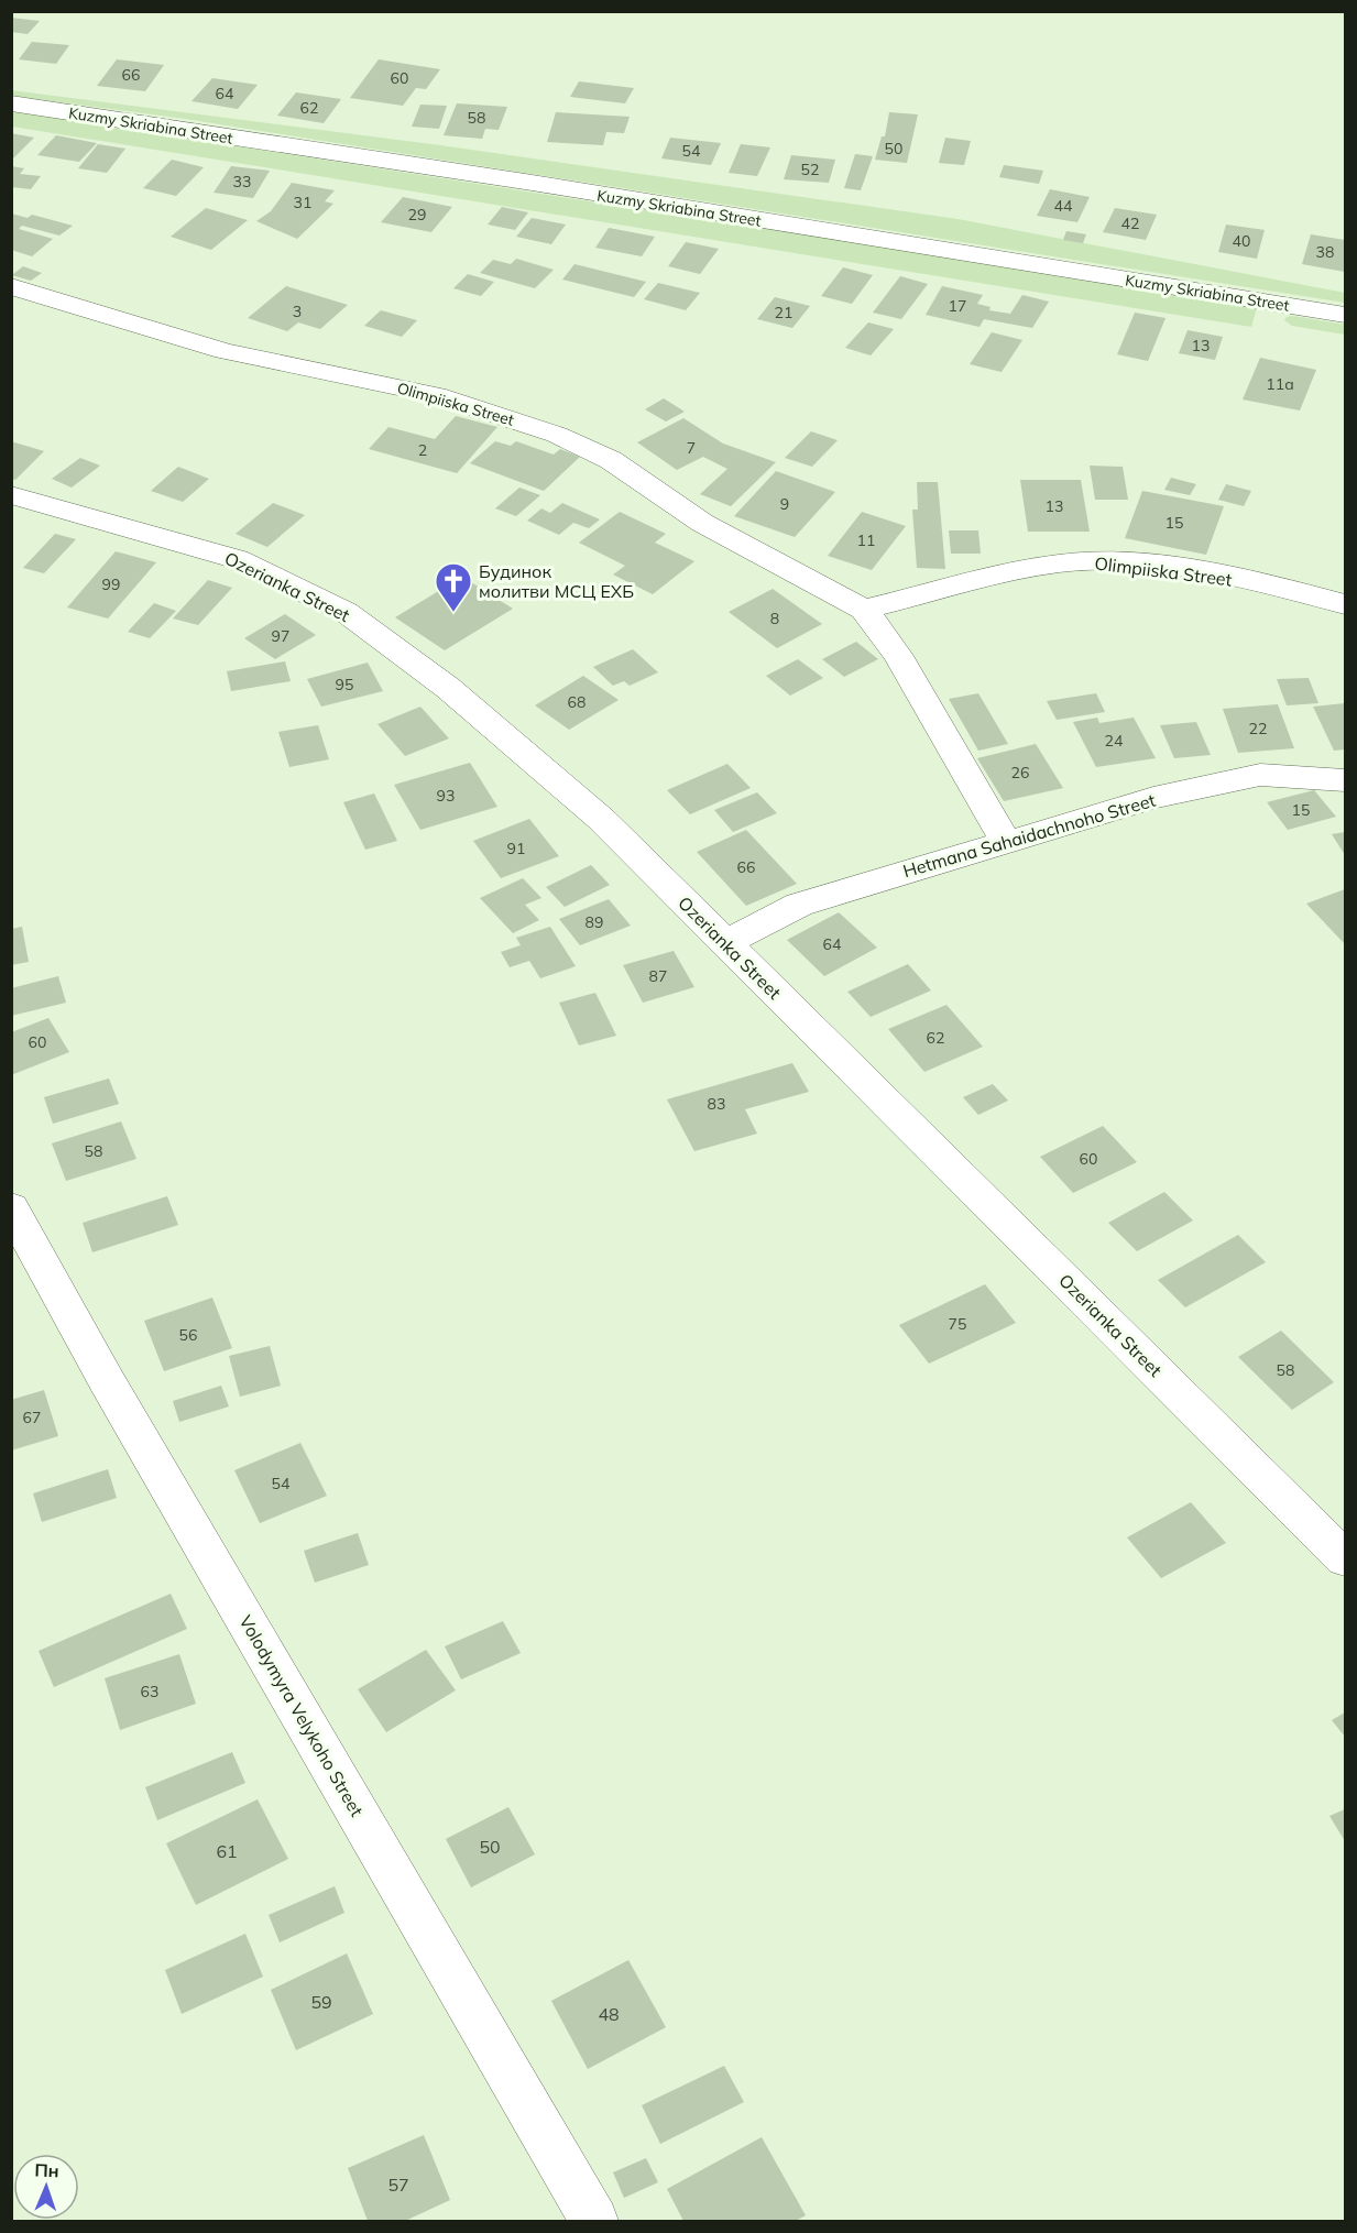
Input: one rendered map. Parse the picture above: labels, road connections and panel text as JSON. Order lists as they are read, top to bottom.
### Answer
{
  "streets": {
    "street": [
      "Kuzmy Skriabina Street",
      "Olimpiiska Street",
      "Ozerianka Street",
      "Hetmana Sahaidachnoho Street",
      "Volodymyra Velykoho Street"
    ]
  },
  "crossings": [
    ["Olimpiiska Street", "Hetmana Sahaidachnoho Street"],
    ["Ozerianka Street", "Hetmana Sahaidachnoho Street"]
  ],
  "places": {
    "church": ["Будинок молитви МСЦ ЕХБ"]
  },
  "house_numbers": [
    "66",
    "60",
    "64",
    "62",
    "58",
    "50",
    "54",
    "52",
    "33",
    "31",
    "44",
    "29",
    "42",
    "40",
    "38",
    "17",
    "3",
    "21",
    "13",
    "11а",
    "7",
    "2",
    "9",
    "13",
    "15",
    "11",
    "99",
    "8",
    "97",
    "95",
    "68",
    "22",
    "24",
    "26",
    "93",
    "15",
    "91",
    "66",
    "89",
    "64",
    "87",
    "62",
    "60",
    "83",
    "58",
    "60",
    "75",
    "56",
    "58",
    "67",
    "54",
    "63",
    "50",
    "61",
    "59",
    "48",
    "57"
  ],
  "north": "top"
}
